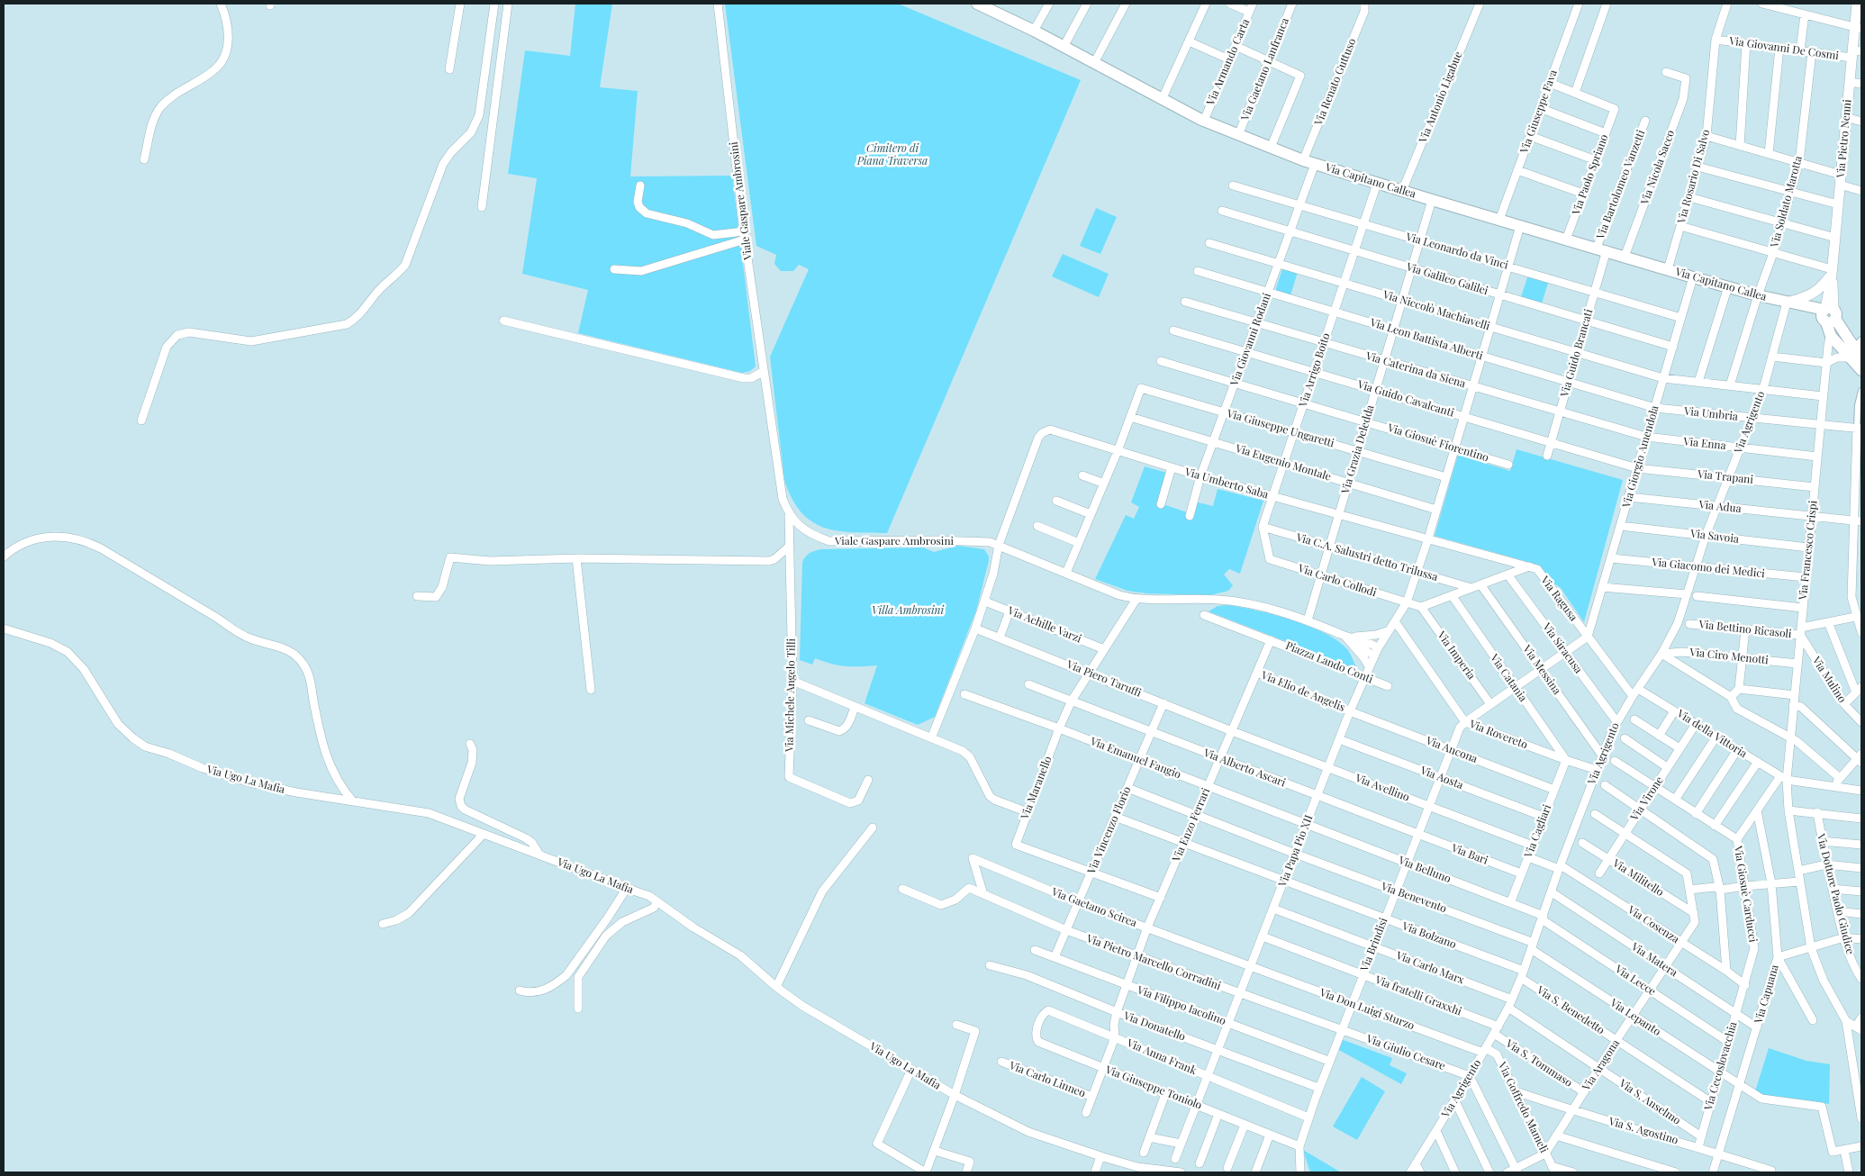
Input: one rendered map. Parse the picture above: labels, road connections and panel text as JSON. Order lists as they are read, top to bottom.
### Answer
{
  "streets": {
    "main road": ["Via Pietro Nenni", "Via Capitano Callea"],
    "street": [
      "Via Giovanni De Cosmi",
      "Via Armando Carta",
      "Via Gaetano Lanfranca",
      "Via Renato Guttuso",
      "Via Antonio Ligabue",
      "Via Giuseppe Fava",
      "Via Nicola Sacco",
      "Via Paolo Spriano",
      "Via Rosario Di Salvo",
      "Via Bartolomeo Vanzetti",
      "Viale Gaspare Ambrosini",
      "Via Soldato Marotta",
      "Via Leonardo da Vinci",
      "Via Galileo Galilei",
      "Via Niccolò Machiavelli",
      "Via Giovanni Rodani",
      "Via Leon Battista Alberti",
      "Via Guido Brancati",
      "Via Arrigo Boito",
      "Via Caterina da Siena",
      "Via Guido Cavalcanti",
      "Via Umbria",
      "Via Agrigento",
      "Via Giuseppe Ungaretti",
      "Via Giosuè Fiorentino",
      "Via Enna",
      "Via Grazia Deledda",
      "Via Giorgio Amendola",
      "Via Eugenio Montale",
      "Via Trapani",
      "Via Umberto Saba",
      "Via Adua",
      "Via Savoia",
      "Via Francesco Crispi",
      "Via C.A. Salustri detto Trilussa",
      "Via Giacomo dei Medici",
      "Via Carlo Collodi",
      "Via Ragusa",
      "Via Achille Varzi",
      "Via Bettino Ricasoli",
      "Via Siracusa",
      "Via Imperia",
      "Via Ciro Menotti",
      "Piazza Lando Conti",
      "Via Messina",
      "Via Catania",
      "Via Piero Taruffi",
      "Via Mulino",
      "Via Elio de Angelis",
      "Via Michele Angelo Tilli",
      "Via della Vittoria",
      "Via Rovereto",
      "Via Ancona",
      "Via Emanuel Fangio",
      "Via Alberto Ascari",
      "Via Aosta",
      "Via Ugo La Mafia",
      "Via Maranello",
      "Via Avellino",
      "Via Virone",
      "Via Enzo Ferrari",
      "Via Vincenzo Florio",
      "Via Cagliari",
      "Via Papa Pio XII",
      "Via Bari",
      "Via Belluno",
      "Via Militello",
      "Via Giosuè Carducci",
      "Via Dottore Paolo Giudice",
      "Via Benevento",
      "Via Gaetano Scirea",
      "Via Cosenza",
      "Via Bolzano",
      "Via Brindisi",
      "Via Matera",
      "Via Pietro Marcello Corradini",
      "Via Carlo Marx",
      "Via Lecce",
      "Via Capuana",
      "Via fratelli Graxxhi",
      "Via Filippo Iacolino",
      "Via Don Luigi Sturzo",
      "Via S. Benedetto",
      "Via Lepanto",
      "Via Donatello",
      "Via Giulio Cesare",
      "Via Anna Frank",
      "Via S. Tommaso",
      "Via Aragona",
      "Via Cecoslovacchia",
      "Via Carlo Linneo",
      "Via Giuseppe Toniolo",
      "Via S. Anselmo",
      "Via Goffredo Mameli",
      "Via S. Agostino"
    ]
  },
  "crossings": [
    ["Via Giovanni De Cosmi", "Via Pietro Nenni"],
    ["Via Giovanni De Cosmi", "Via Rosario Di Salvo"],
    ["Via Giovanni De Cosmi", "Via Soldato Marotta"],
    ["Via Armando Carta", "Via Capitano Callea"],
    ["Via Gaetano Lanfranca", "Via Capitano Callea"],
    ["Via Renato Guttuso", "Via Capitano Callea"],
    ["Via Antonio Ligabue", "Via Capitano Callea"],
    ["Via Giuseppe Fava", "Via Capitano Callea"],
    ["Via Pietro Nenni", "Via Capitano Callea"],
    ["Via Nicola Sacco", "Via Capitano Callea"],
    ["Via Paolo Spriano", "Via Capitano Callea"],
    ["Via Rosario Di Salvo", "Via Capitano Callea"],
    ["Via Capitano Callea", "Via Bartolomeo Vanzetti"],
    ["Via Capitano Callea", "Via Soldato Marotta"],
    ["Via Capitano Callea", "Via Giovanni Rodani"],
    ["Via Capitano Callea", "Via Guido Brancati"],
    ["Via Capitano Callea", "Via Arrigo Boito"],
    ["Via Capitano Callea", "Via Agrigento"],
    ["Via Capitano Callea", "Via Grazia Deledda"],
    ["Via Capitano Callea", "Via Giorgio Amendola"],
    ["Via Capitano Callea", "Via Papa Pio XII"],
    ["Via Bartolomeo Vanzetti", "Via Guido Brancati"],
    ["Viale Gaspare Ambrosini", "Via Grazia Deledda"],
    ["Viale Gaspare Ambrosini", "Via Umberto Saba"],
    ["Viale Gaspare Ambrosini", "Via Michele Angelo Tilli"],
    ["Viale Gaspare Ambrosini", "Via Maranello"],
    ["Viale Gaspare Ambrosini", "Via Papa Pio XII"],
    ["Via Soldato Marotta", "Via Niccolò Machiavelli"],
    ["Via Leonardo da Vinci", "Via Giovanni Rodani"],
    ["Via Leonardo da Vinci", "Via Guido Brancati"],
    ["Via Leonardo da Vinci", "Via Arrigo Boito"],
    ["Via Leonardo da Vinci", "Via Grazia Deledda"],
    ["Via Leonardo da Vinci", "Via Giorgio Amendola"],
    ["Via Leonardo da Vinci", "Via Papa Pio XII"],
    ["Via Galileo Galilei", "Via Giovanni Rodani"],
    ["Via Galileo Galilei", "Via Guido Brancati"],
    ["Via Galileo Galilei", "Via Arrigo Boito"],
    ["Via Galileo Galilei", "Via Grazia Deledda"],
    ["Via Galileo Galilei", "Via Giorgio Amendola"],
    ["Via Galileo Galilei", "Via Papa Pio XII"],
    ["Via Niccolò Machiavelli", "Via Giovanni Rodani"],
    ["Via Niccolò Machiavelli", "Via Guido Brancati"],
    ["Via Niccolò Machiavelli", "Via Arrigo Boito"],
    ["Via Niccolò Machiavelli", "Via Agrigento"],
    ["Via Niccolò Machiavelli", "Via Grazia Deledda"],
    ["Via Niccolò Machiavelli", "Via Giorgio Amendola"],
    ["Via Niccolò Machiavelli", "Via Francesco Crispi"],
    ["Via Niccolò Machiavelli", "Via Papa Pio XII"],
    ["Via Giovanni Rodani", "Via Leon Battista Alberti"],
    ["Via Giovanni Rodani", "Via Caterina da Siena"],
    ["Via Giovanni Rodani", "Via Guido Cavalcanti"],
    ["Via Giovanni Rodani", "Via Giuseppe Ungaretti"],
    ["Via Giovanni Rodani", "Via Giosuè Fiorentino"],
    ["Via Giovanni Rodani", "Via Eugenio Montale"],
    ["Via Giovanni Rodani", "Via Umberto Saba"],
    ["Via Leon Battista Alberti", "Via Guido Brancati"],
    ["Via Leon Battista Alberti", "Via Arrigo Boito"],
    ["Via Leon Battista Alberti", "Via Umbria"],
    ["Via Leon Battista Alberti", "Via Grazia Deledda"],
    ["Via Leon Battista Alberti", "Via Giorgio Amendola"],
    ["Via Leon Battista Alberti", "Via Papa Pio XII"],
    ["Via Guido Brancati", "Via Caterina da Siena"],
    ["Via Guido Brancati", "Via Guido Cavalcanti"],
    ["Via Arrigo Boito", "Via Caterina da Siena"],
    ["Via Arrigo Boito", "Via Guido Cavalcanti"],
    ["Via Arrigo Boito", "Via Giuseppe Ungaretti"],
    ["Via Arrigo Boito", "Via Giosuè Fiorentino"],
    ["Via Arrigo Boito", "Via Eugenio Montale"],
    ["Via Arrigo Boito", "Via Umberto Saba"],
    ["Via Arrigo Boito", "Via C.A. Salustri detto Trilussa"],
    ["Via Arrigo Boito", "Via Carlo Collodi"],
    ["Via Caterina da Siena", "Via Enna"],
    ["Via Caterina da Siena", "Via Grazia Deledda"],
    ["Via Caterina da Siena", "Via Giorgio Amendola"],
    ["Via Caterina da Siena", "Via Papa Pio XII"],
    ["Via Guido Cavalcanti", "Via Grazia Deledda"],
    ["Via Guido Cavalcanti", "Via Giorgio Amendola"],
    ["Via Guido Cavalcanti", "Via Trapani"],
    ["Via Guido Cavalcanti", "Via Papa Pio XII"],
    ["Via Umbria", "Via Agrigento"],
    ["Via Umbria", "Via Giorgio Amendola"],
    ["Via Umbria", "Via Francesco Crispi"],
    ["Via Agrigento", "Via Enna"],
    ["Via Agrigento", "Via Trapani"],
    ["Via Agrigento", "Via Adua"],
    ["Via Agrigento", "Via Savoia"],
    ["Via Agrigento", "Via Giacomo dei Medici"],
    ["Via Agrigento", "Via Ragusa"],
    ["Via Agrigento", "Via Siracusa"],
    ["Via Agrigento", "Via Ciro Menotti"],
    ["Via Agrigento", "Via Messina"],
    ["Via Agrigento", "Via della Vittoria"],
    ["Via Agrigento", "Via Rovereto"],
    ["Via Agrigento", "Via Belluno"],
    ["Via Agrigento", "Via Benevento"],
    ["Via Agrigento", "Via Cosenza"],
    ["Via Agrigento", "Via Bolzano"],
    ["Via Agrigento", "Via Matera"],
    ["Via Agrigento", "Via Carlo Marx"],
    ["Via Agrigento", "Via Lecce"],
    ["Via Agrigento", "Via fratelli Graxxhi"],
    ["Via Agrigento", "Via Don Luigi Sturzo"],
    ["Via Agrigento", "Via S. Benedetto"],
    ["Via Agrigento", "Via Lepanto"],
    ["Via Agrigento", "Via Giulio Cesare"],
    ["Via Agrigento", "Via S. Tommaso"],
    ["Via Agrigento", "Via S. Anselmo"],
    ["Via Agrigento", "Via Goffredo Mameli"],
    ["Via Giuseppe Ungaretti", "Via Grazia Deledda"],
    ["Via Giuseppe Ungaretti", "Via Eugenio Montale"],
    ["Via Giuseppe Ungaretti", "Via Papa Pio XII"],
    ["Via Giosuè Fiorentino", "Via Grazia Deledda"],
    ["Via Giosuè Fiorentino", "Via Papa Pio XII"],
    ["Via Enna", "Via Giorgio Amendola"],
    ["Via Enna", "Via Francesco Crispi"],
    ["Via Grazia Deledda", "Via Eugenio Montale"],
    ["Via Grazia Deledda", "Via Umberto Saba"],
    ["Via Grazia Deledda", "Via C.A. Salustri detto Trilussa"],
    ["Via Grazia Deledda", "Via Carlo Collodi"],
    ["Via Giorgio Amendola", "Via Trapani"],
    ["Via Giorgio Amendola", "Via Adua"],
    ["Via Giorgio Amendola", "Via Savoia"],
    ["Via Giorgio Amendola", "Via Giacomo dei Medici"],
    ["Via Giorgio Amendola", "Via Ragusa"],
    ["Via Eugenio Montale", "Via Papa Pio XII"],
    ["Via Trapani", "Via Francesco Crispi"],
    ["Via Umberto Saba", "Via Ragusa"],
    ["Via Umberto Saba", "Via Papa Pio XII"],
    ["Via Adua", "Via Francesco Crispi"],
    ["Via Savoia", "Via Francesco Crispi"],
    ["Via Francesco Crispi", "Via Giacomo dei Medici"],
    ["Via Francesco Crispi", "Via Bettino Ricasoli"],
    ["Via Francesco Crispi", "Via Ciro Menotti"],
    ["Via Francesco Crispi", "Via Mulino"],
    ["Via Francesco Crispi", "Via della Vittoria"],
    ["Via C.A. Salustri detto Trilussa", "Via Carlo Collodi"],
    ["Via C.A. Salustri detto Trilussa", "Via Papa Pio XII"],
    ["Via Carlo Collodi", "Via Papa Pio XII"],
    ["Via Achille Varzi", "Via Maranello"],
    ["Via Bettino Ricasoli", "Via Mulino"],
    ["Piazza Lando Conti", "Via Enzo Ferrari"],
    ["Piazza Lando Conti", "Via Papa Pio XII"],
    ["Via Catania", "Via Rovereto"],
    ["Via Catania", "Via Cagliari"],
    ["Via Piero Taruffi", "Via Maranello"],
    ["Via Piero Taruffi", "Via Avellino"],
    ["Via Piero Taruffi", "Via Enzo Ferrari"],
    ["Via Piero Taruffi", "Via Vincenzo Florio"],
    ["Via Elio de Angelis", "Via Ancona"],
    ["Via Elio de Angelis", "Via Enzo Ferrari"],
    ["Via Elio de Angelis", "Via Papa Pio XII"],
    ["Via della Vittoria", "Via Virone"],
    ["Via Rovereto", "Via Cagliari"],
    ["Via Rovereto", "Via Papa Pio XII"],
    ["Via Rovereto", "Via Brindisi"],
    ["Via Ancona", "Via Cagliari"],
    ["Via Ancona", "Via Papa Pio XII"],
    ["Via Ancona", "Via Brindisi"],
    ["Via Emanuel Fangio", "Via Maranello"],
    ["Via Emanuel Fangio", "Via Enzo Ferrari"],
    ["Via Emanuel Fangio", "Via Vincenzo Florio"],
    ["Via Emanuel Fangio", "Via Papa Pio XII"],
    ["Via Emanuel Fangio", "Via Belluno"],
    ["Via Alberto Ascari", "Via Maranello"],
    ["Via Alberto Ascari", "Via Enzo Ferrari"],
    ["Via Alberto Ascari", "Via Vincenzo Florio"],
    ["Via Alberto Ascari", "Via Papa Pio XII"],
    ["Via Alberto Ascari", "Via Bari"],
    ["Via Alberto Ascari", "Via Brindisi"],
    ["Via Aosta", "Via Cagliari"],
    ["Via Aosta", "Via Papa Pio XII"],
    ["Via Aosta", "Via Brindisi"],
    ["Via Maranello", "Via Enzo Ferrari"],
    ["Via Maranello", "Via Vincenzo Florio"],
    ["Via Avellino", "Via Enzo Ferrari"],
    ["Via Avellino", "Via Cagliari"],
    ["Via Avellino", "Via Papa Pio XII"],
    ["Via Avellino", "Via Brindisi"],
    ["Via Virone", "Via Militello"],
    ["Via Virone", "Via Giosuè Carducci"],
    ["Via Enzo Ferrari", "Via Benevento"],
    ["Via Enzo Ferrari", "Via Gaetano Scirea"],
    ["Via Enzo Ferrari", "Via Bolzano"],
    ["Via Enzo Ferrari", "Via Pietro Marcello Corradini"],
    ["Via Enzo Ferrari", "Via Filippo Iacolino"],
    ["Via Enzo Ferrari", "Via Donatello"],
    ["Via Enzo Ferrari", "Via Anna Frank"],
    ["Via Enzo Ferrari", "Via Carlo Linneo"],
    ["Via Enzo Ferrari", "Via Giuseppe Toniolo"],
    ["Via Vincenzo Florio", "Via Benevento"],
    ["Via Vincenzo Florio", "Via Gaetano Scirea"],
    ["Via Vincenzo Florio", "Via Bolzano"],
    ["Via Vincenzo Florio", "Via Pietro Marcello Corradini"],
    ["Via Vincenzo Florio", "Via Filippo Iacolino"],
    ["Via Cagliari", "Via Bari"],
    ["Via Cagliari", "Via Belluno"],
    ["Via Cagliari", "Via Cosenza"],
    ["Via Papa Pio XII", "Via Belluno"],
    ["Via Papa Pio XII", "Via Benevento"],
    ["Via Papa Pio XII", "Via Gaetano Scirea"],
    ["Via Papa Pio XII", "Via Bolzano"],
    ["Via Papa Pio XII", "Via Pietro Marcello Corradini"],
    ["Via Papa Pio XII", "Via Carlo Marx"],
    ["Via Papa Pio XII", "Via fratelli Graxxhi"],
    ["Via Papa Pio XII", "Via Filippo Iacolino"],
    ["Via Papa Pio XII", "Via Don Luigi Sturzo"],
    ["Via Papa Pio XII", "Via Donatello"],
    ["Via Papa Pio XII", "Via Anna Frank"],
    ["Via Papa Pio XII", "Via Giuseppe Toniolo"],
    ["Via Bari", "Via Brindisi"],
    ["Via Belluno", "Via Brindisi"],
    ["Via Belluno", "Via Lecce"],
    ["Via Militello", "Via Aragona"],
    ["Via Giosuè Carducci", "Via Cosenza"],
    ["Via Giosuè Carducci", "Via Cecoslovacchia"],
    ["Via Benevento", "Via Brindisi"],
    ["Via Benevento", "Via Lepanto"],
    ["Via Gaetano Scirea", "Via Pietro Marcello Corradini"],
    ["Via Gaetano Scirea", "Via Don Luigi Sturzo"],
    ["Via Cosenza", "Via Aragona"],
    ["Via Cosenza", "Via Cecoslovacchia"],
    ["Via Bolzano", "Via Brindisi"],
    ["Via Bolzano", "Via S. Benedetto"],
    ["Via Brindisi", "Via Pietro Marcello Corradini"],
    ["Via Brindisi", "Via Carlo Marx"],
    ["Via Brindisi", "Via fratelli Graxxhi"],
    ["Via Brindisi", "Via Filippo Iacolino"],
    ["Via Brindisi", "Via Don Luigi Sturzo"],
    ["Via Brindisi", "Via Donatello"],
    ["Via Brindisi", "Via Giulio Cesare"],
    ["Via Brindisi", "Via Anna Frank"],
    ["Via Brindisi", "Via Giuseppe Toniolo"],
    ["Via Matera", "Via Capuana"],
    ["Via Matera", "Via Aragona"],
    ["Via Matera", "Via Cecoslovacchia"],
    ["Via Pietro Marcello Corradini", "Via Giulio Cesare"],
    ["Via Carlo Marx", "Via S. Anselmo"],
    ["Via Lecce", "Via Aragona"],
    ["Via Lecce", "Via Cecoslovacchia"],
    ["Via Capuana", "Via Lepanto"],
    ["Via Capuana", "Via S. Agostino"],
    ["Via fratelli Graxxhi", "Via S. Tommaso"],
    ["Via Don Luigi Sturzo", "Via Goffredo Mameli"],
    ["Via S. Benedetto", "Via Aragona"],
    ["Via S. Benedetto", "Via Cecoslovacchia"],
    ["Via Lepanto", "Via Aragona"],
    ["Via Lepanto", "Via Cecoslovacchia"],
    ["Via Anna Frank", "Via Giuseppe Toniolo"],
    ["Via S. Tommaso", "Via Aragona"],
    ["Via Aragona", "Via S. Anselmo"],
    ["Via Aragona", "Via Goffredo Mameli"],
    ["Via Aragona", "Via S. Agostino"],
    ["Via Cecoslovacchia", "Via S. Anselmo"],
    ["Via Cecoslovacchia", "Via S. Agostino"],
    ["Via Goffredo Mameli", "Via S. Agostino"]
  ],
  "parks": ["Cimitero di Piana Traversa", "Villa Ambrosini"]
}
